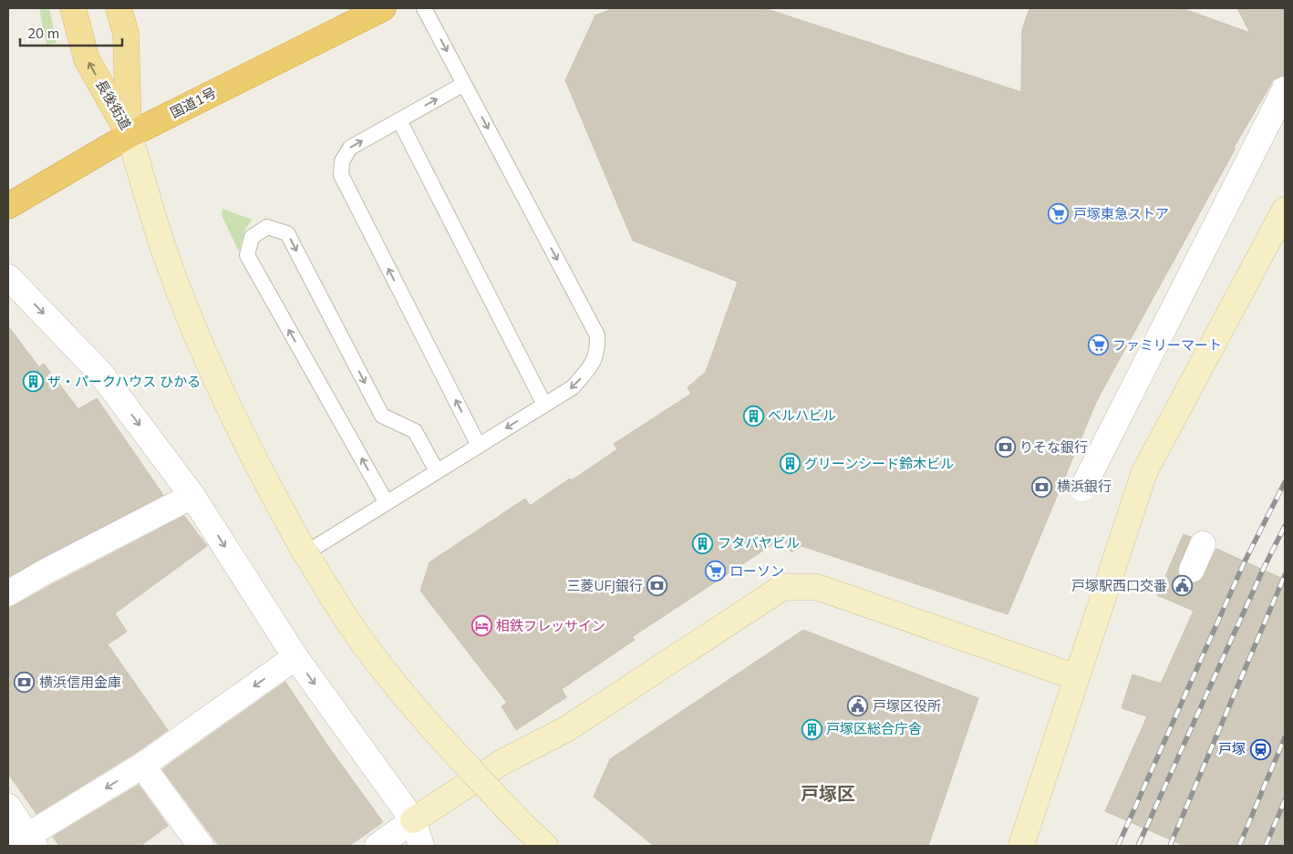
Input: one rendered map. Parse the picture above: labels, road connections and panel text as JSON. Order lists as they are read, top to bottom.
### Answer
{
  "streets": {
    "highway": ["国道1号"],
    "main road": ["長後街道"]
  },
  "crossings": [
    ["国道1号", "長後街道"]
  ],
  "districts": ["戸塚区"],
  "places": {
    "supermarket": ["戸塚東急ストア", "ファミリーマート", "ローソン"],
    "building": [
      "ザ・パークハウス ひかる",
      "ベルハビル",
      "グリーンシード鈴木ビル",
      "フタバヤビル",
      "戸塚区総合庁舎"
    ],
    "bank": [
      "りそな銀行",
      "横浜銀行",
      "三菱UFJ銀行",
      "横浜信用金庫"
    ],
    "public building": ["戸塚駅西口交番", "戸塚区役所"],
    "hotel": ["相鉄フレッサイン"],
    "station": ["戸塚"]
  },
  "scale_bar": "20 m"
}
